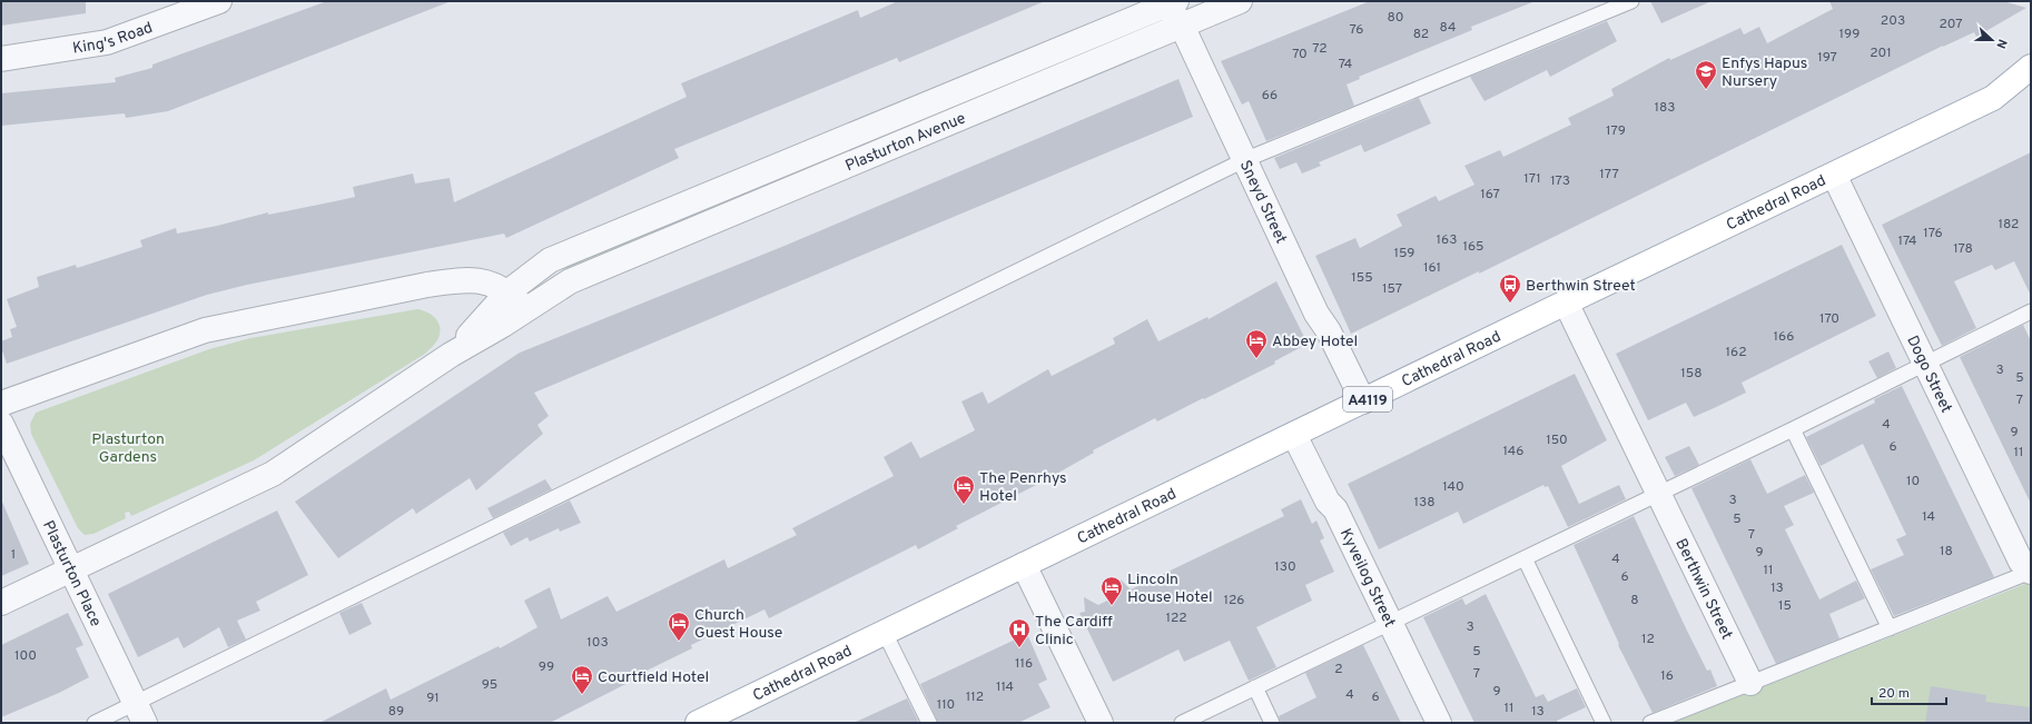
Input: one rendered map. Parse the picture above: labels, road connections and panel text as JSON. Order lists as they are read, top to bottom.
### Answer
{
  "streets": {
    "main road": ["Cathedral Road", "A4119"],
    "street": [
      "King's Road",
      "Plasturton Avenue",
      "Sneyd Street",
      "Dogo Street",
      "Plasturton Place",
      "Kyveilog Street",
      "Berthwin Street"
    ]
  },
  "crossings": [
    ["Plasturton Avenue", "Sneyd Street"],
    ["Cathedral Road", "Sneyd Street"],
    ["Cathedral Road", "Dogo Street"],
    ["Cathedral Road", "Kyveilog Street"],
    ["Cathedral Road", "Berthwin Street"]
  ],
  "parks": ["Plasturton Gardens"],
  "places": {
    "school or university": ["Enfys Hapus Nursery"],
    "bus stop": ["Berthwin Street"],
    "hotel": [
      "Abbey Hotel",
      "The Penrhys Hotel",
      "Lincoln House Hotel",
      "Church Guest House",
      "Courtfield Hotel"
    ],
    "hospital": ["The Cardiff Clinic"]
  },
  "house_numbers": [
    "80",
    "203",
    "207",
    "84",
    "76",
    "82",
    "199",
    "72",
    "201",
    "70",
    "197",
    "74",
    "66",
    "183",
    "179",
    "177",
    "171",
    "173",
    "167",
    "182",
    "176",
    "163",
    "174",
    "165",
    "178",
    "159",
    "161",
    "155",
    "157",
    "170",
    "166",
    "162",
    "3",
    "158",
    "5",
    "7",
    "4",
    "9",
    "150",
    "6",
    "146",
    "11",
    "10",
    "140",
    "3",
    "138",
    "14",
    "5",
    "7",
    "18",
    "9",
    "1",
    "4",
    "130",
    "11",
    "6",
    "13",
    "126",
    "8",
    "15",
    "122",
    "3",
    "12",
    "103",
    "5",
    "100",
    "116",
    "99",
    "2",
    "7",
    "16",
    "95",
    "114",
    "9",
    "4",
    "112",
    "6",
    "91",
    "110",
    "11",
    "89",
    "13"
  ],
  "scale_bar": "20 m",
  "north": "right"
}
